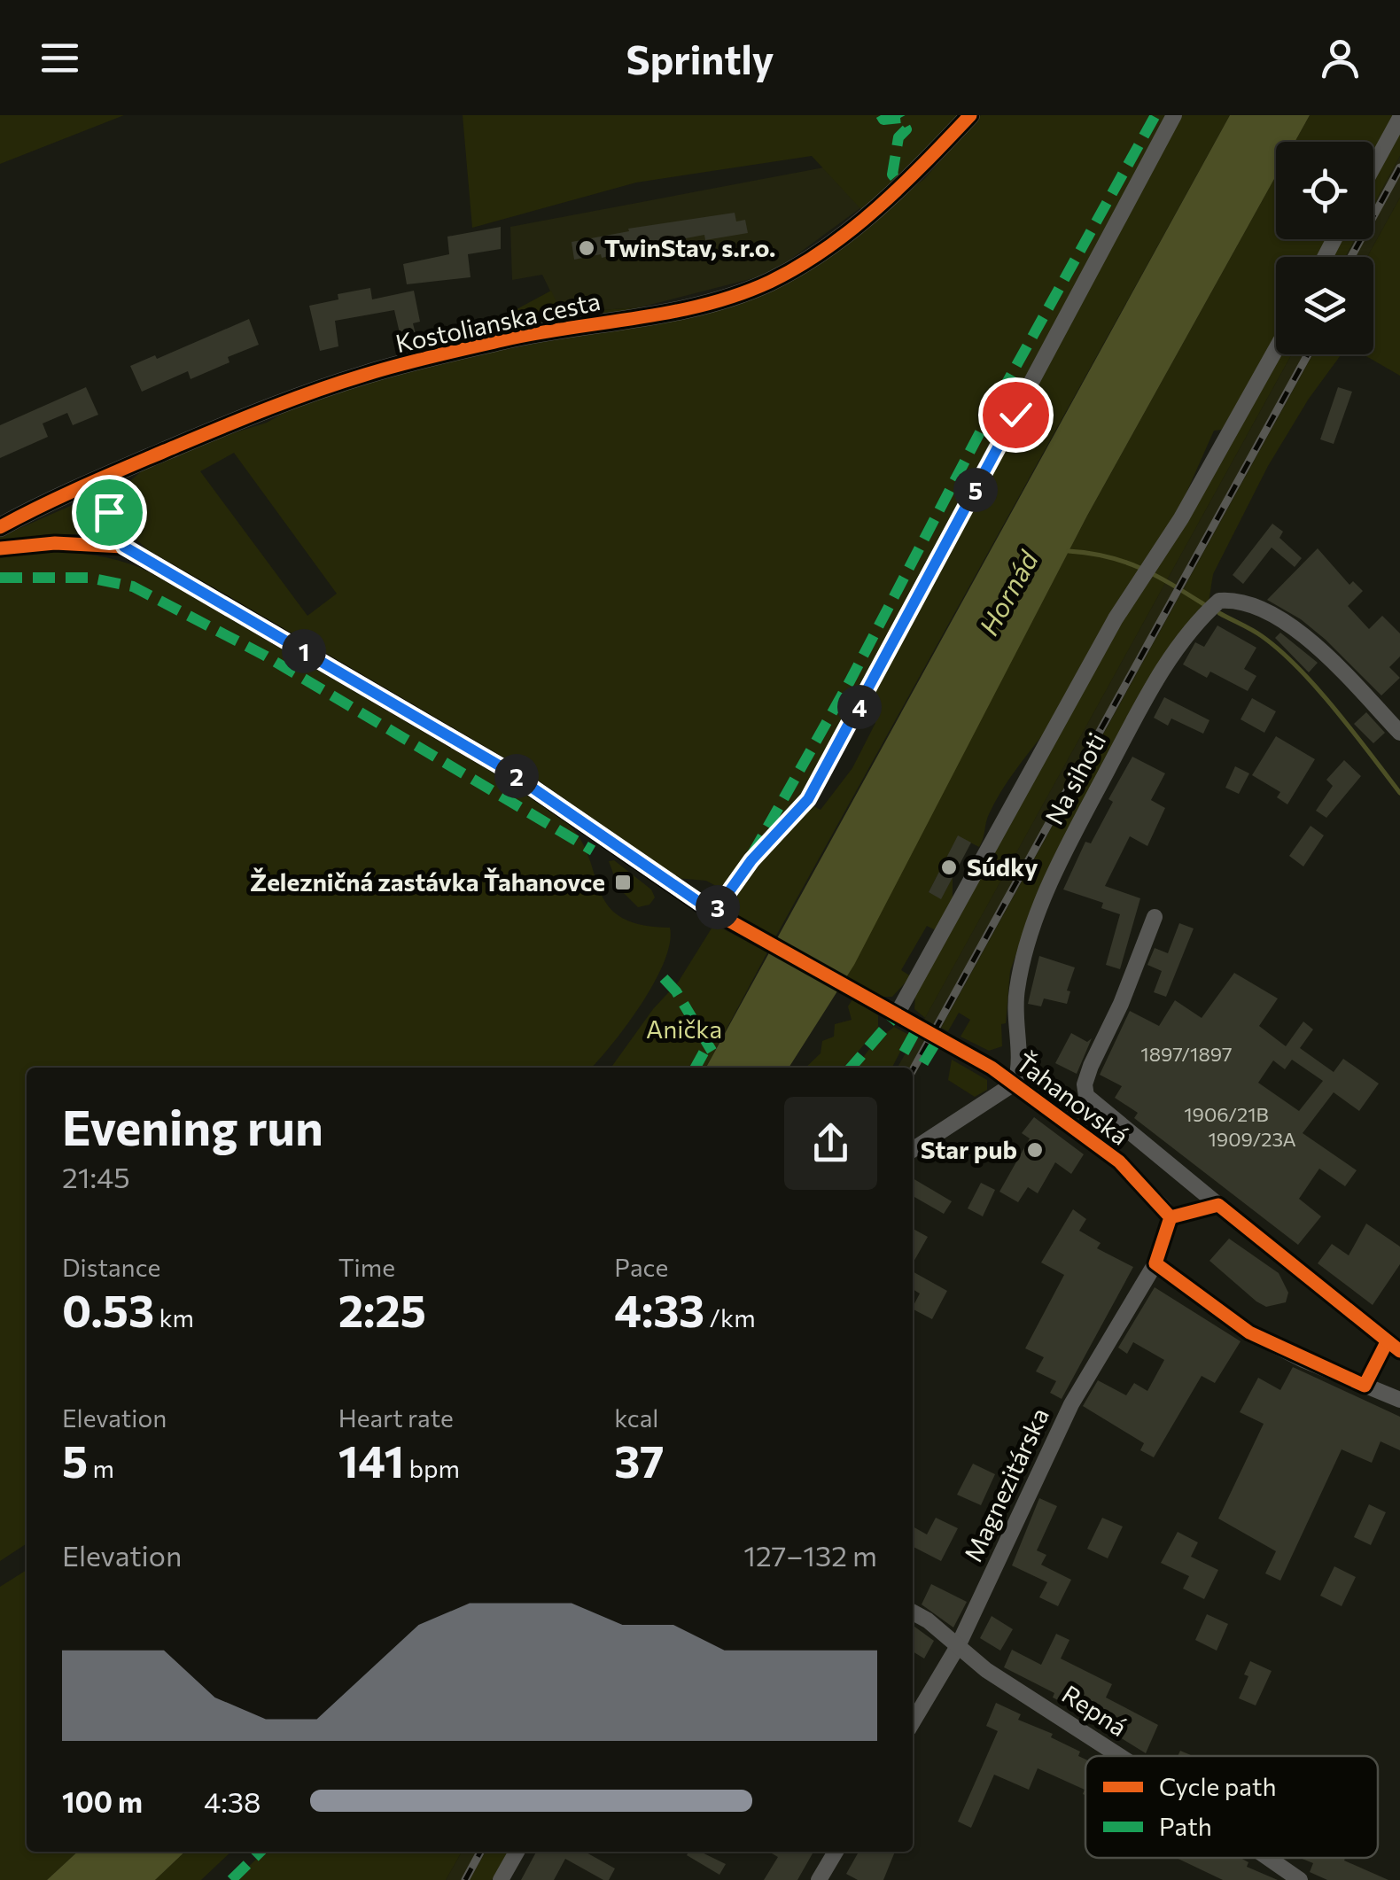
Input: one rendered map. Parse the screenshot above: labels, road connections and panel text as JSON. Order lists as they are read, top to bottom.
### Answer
{
  "streets": {
    "street": [
      "Kostolianska cesta",
      "Na sihoti",
      "Ťahanovská",
      "Magnezitárska",
      "Repná"
    ]
  },
  "crossings": [
    ["Na sihoti", "Ťahanovská"],
    ["Magnezitárska", "Repná"]
  ],
  "water": ["Hornád"],
  "parks": ["Anička"],
  "places": {
    "other": ["TwinStav, s.r.o.", "Súdky", "Star pub"],
    "transit": ["Železničná zastávka Ťahanovce"]
  },
  "house_numbers": ["1897/1897", "1906/21B", "1909/23A"],
  "legend": ["Cycle path", "Path"],
  "page": {
    "header": "Sprintly",
    "pins": [
      "5",
      "1",
      "4",
      "2",
      "3"
    ],
    "heading": ["Evening run", "21:45"],
    "stats": [
      ["Distance", "0.53 km"],
      ["Time", "2:25"],
      ["Pace", "4:33 /km"],
      ["Elevation", "5 m"],
      ["Heart rate", "141 bpm"],
      ["kcal", "37"]
    ],
    "chart": ["Elevation", "127–132 m"],
    "list": [
      {
        "name": "100 m",
        "note": "4:38"
      }
    ]
  }
}
